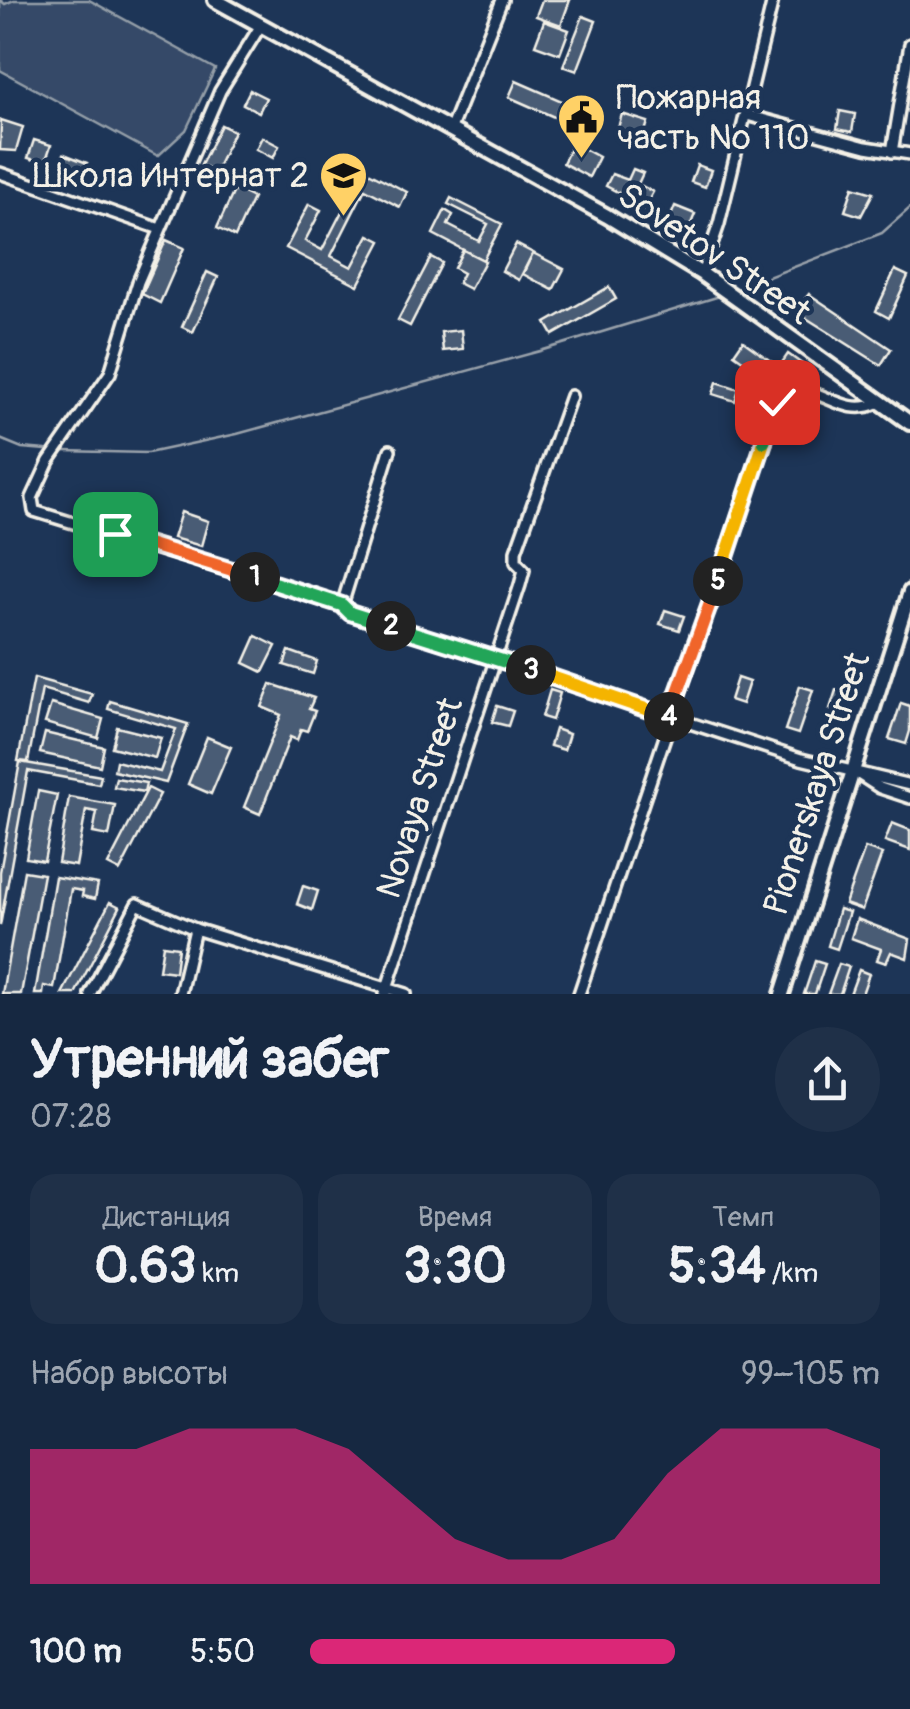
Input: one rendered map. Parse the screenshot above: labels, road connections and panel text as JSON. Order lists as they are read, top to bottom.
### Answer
{
  "streets": {
    "main road": ["Sovetov Street", "Pionerskaya Street"],
    "street": ["Novaya Street"]
  },
  "places": {
    "public building": ["Пожарная часть № 110"],
    "school or university": ["Школа Интернат 2"]
  },
  "page": {
    "pins": [
      "1",
      "5",
      "2",
      "3",
      "4"
    ],
    "heading": ["Утренний забег", "07:28"],
    "stats": [
      ["Дистанция", "0.63 km"],
      ["Время", "3:30"],
      ["Темп", "5:34 /km"]
    ],
    "chart": ["Набор высоты", "99–105 m"],
    "list": [
      {
        "name": "100 m",
        "note": "5:50"
      }
    ]
  }
}
